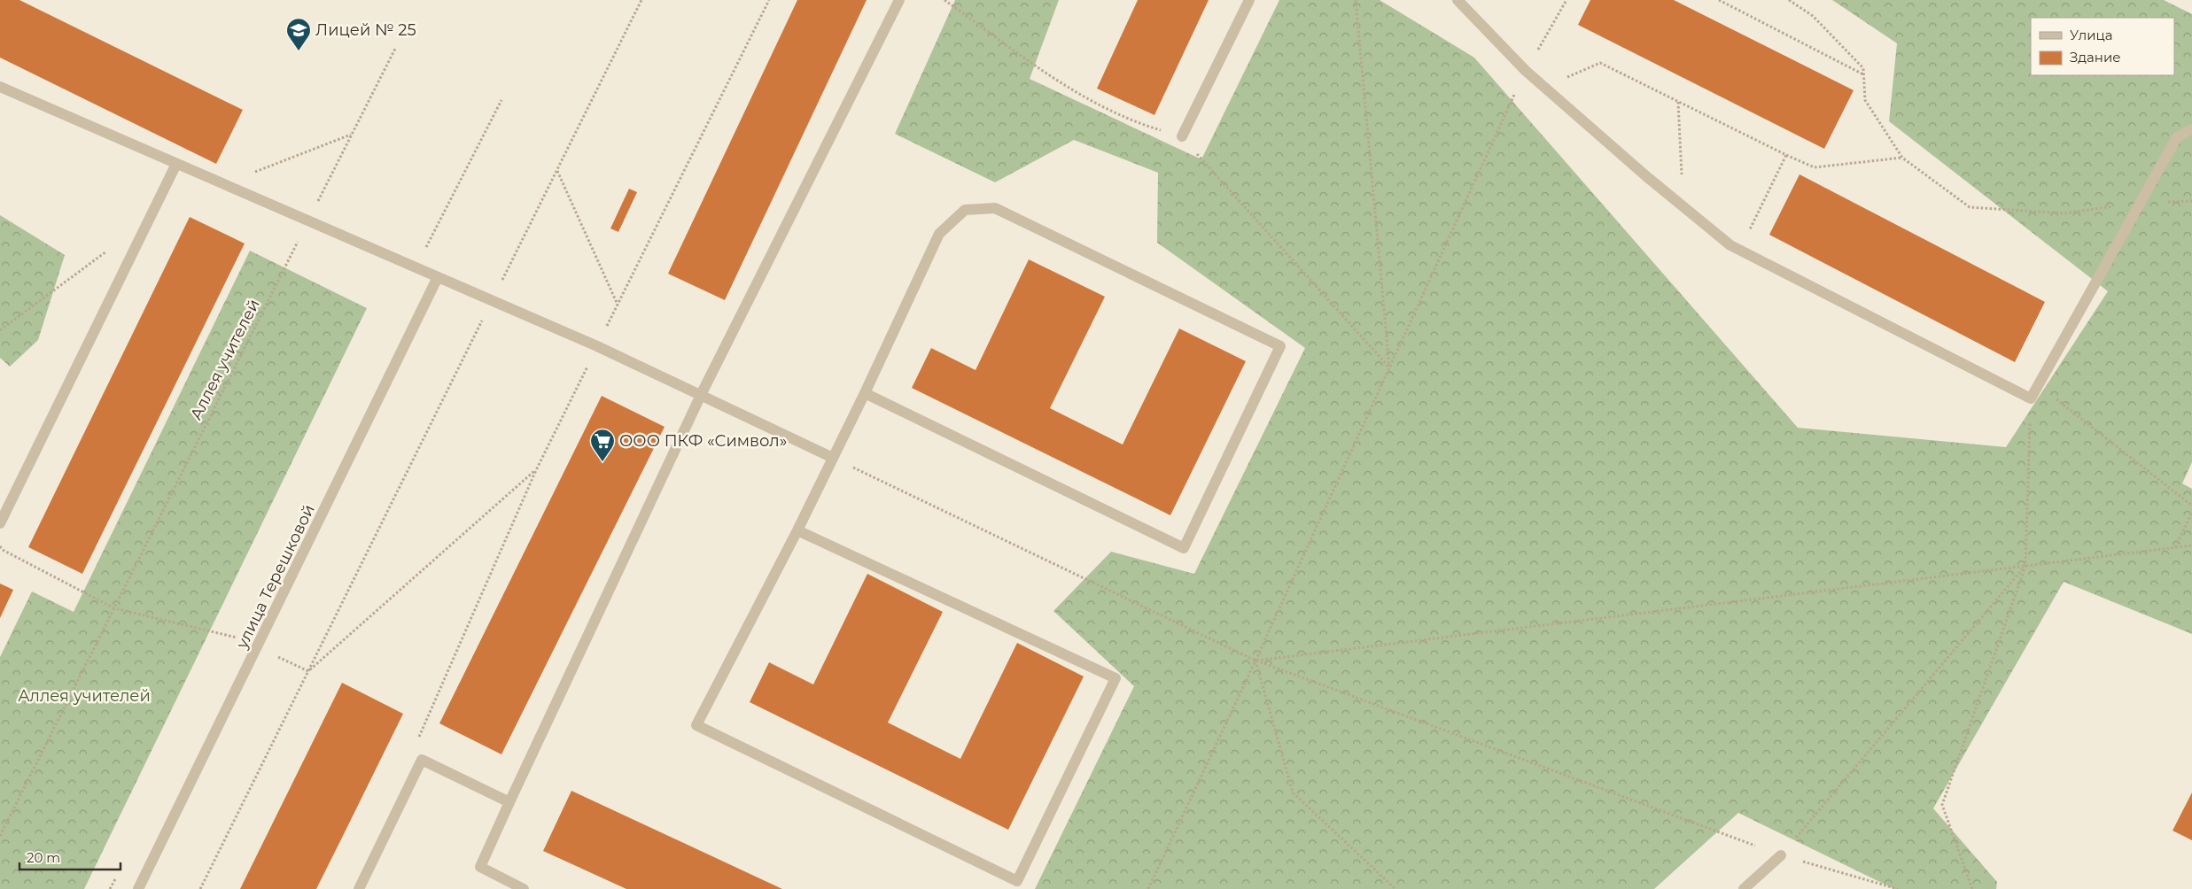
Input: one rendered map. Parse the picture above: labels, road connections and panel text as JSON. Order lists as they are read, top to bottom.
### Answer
{
  "streets": {
    "street": ["улица Терешковой"],
    "path": ["Аллея учителей"]
  },
  "parks": ["Аллея учителей"],
  "places": {
    "school or university": ["Лицей № 25"],
    "supermarket": ["ООО ПКФ «Символ»"]
  },
  "legend": ["Улица", "Здание"],
  "scale_bar": "20 m"
}
